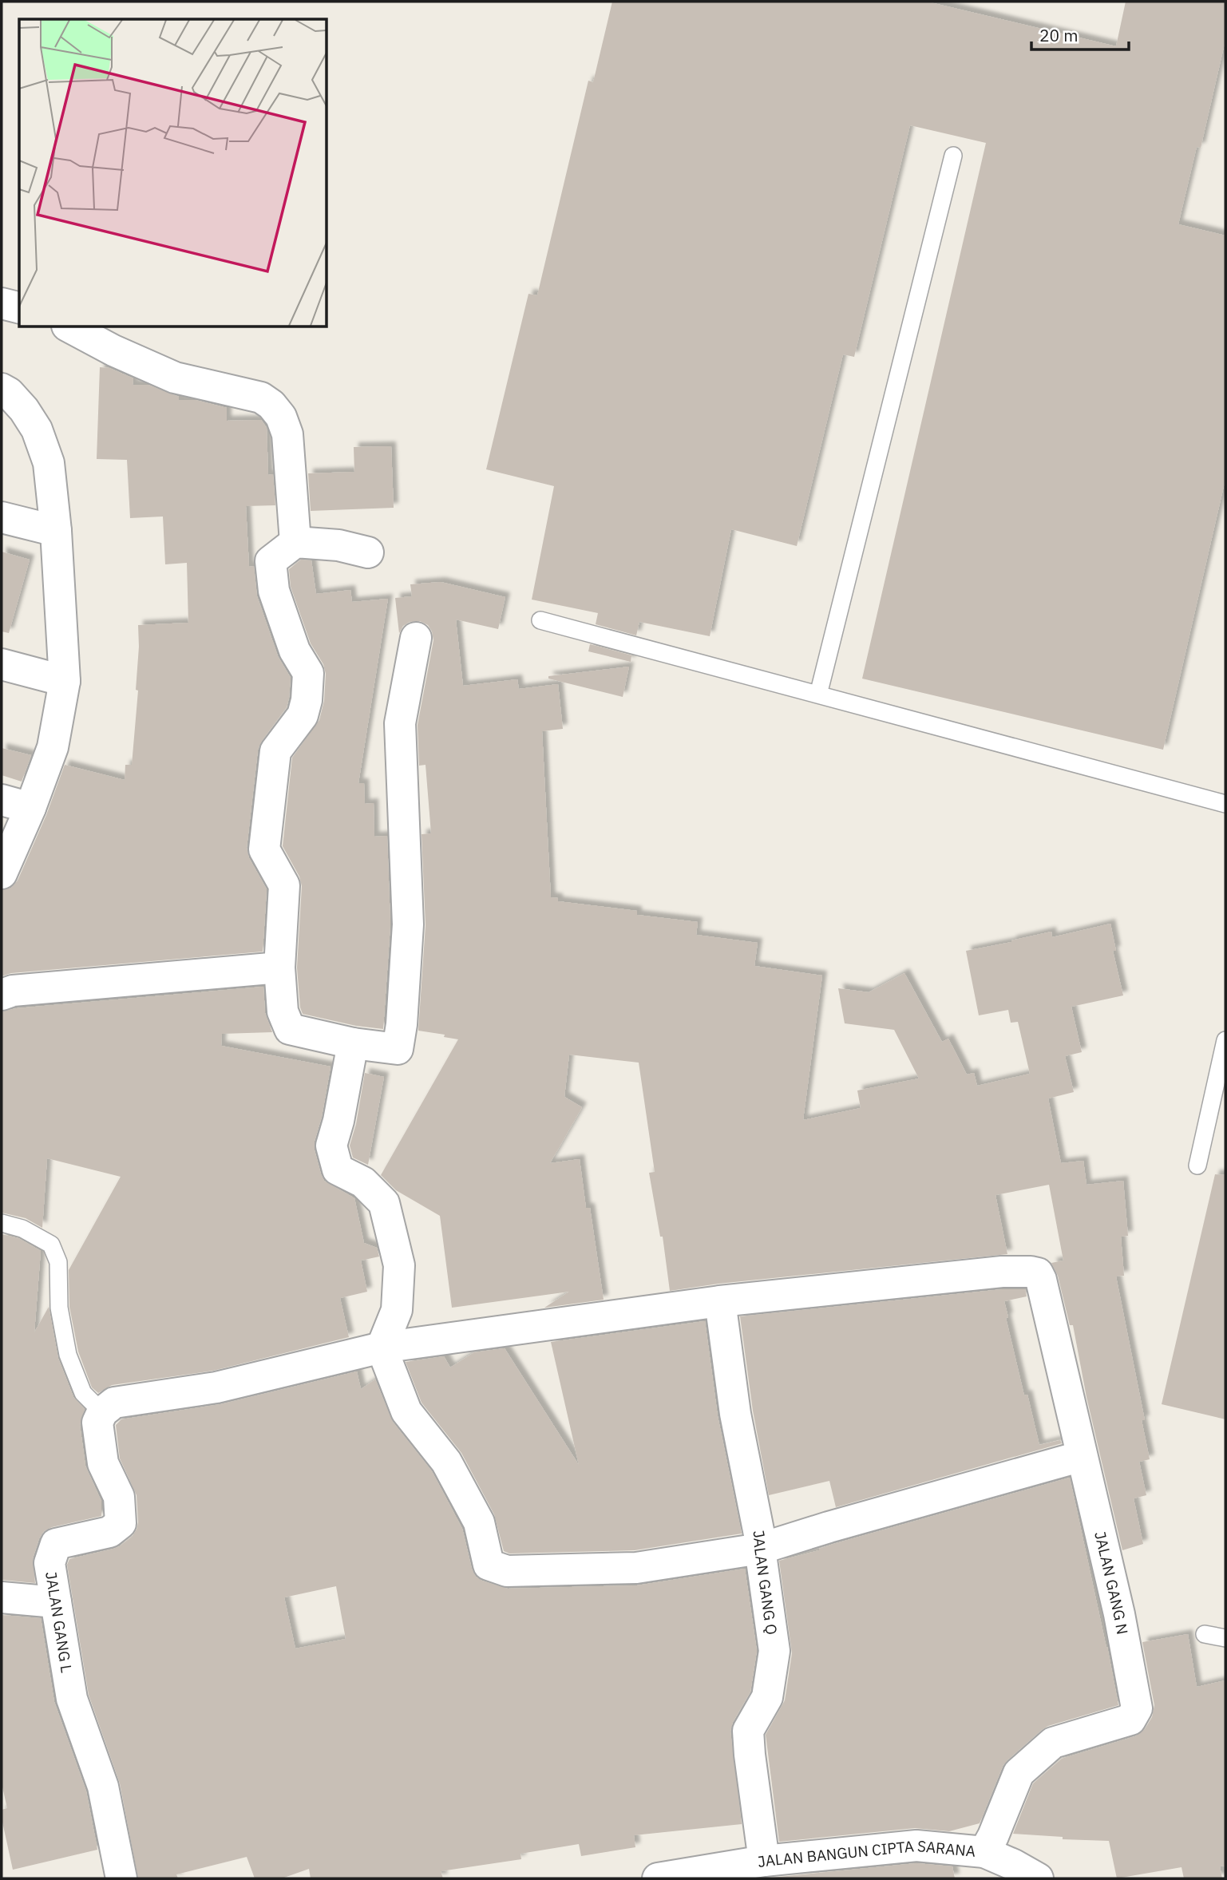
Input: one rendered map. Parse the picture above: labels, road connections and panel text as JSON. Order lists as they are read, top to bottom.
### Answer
{
  "streets": {
    "street": [
      "JALAN GANG Q",
      "JALAN GANG N",
      "JALAN GANG L",
      "JALAN BANGUN CIPTA SARANA"
    ]
  },
  "crossings": [
    ["JALAN GANG Q", "JALAN GANG N"],
    ["JALAN GANG Q", "JALAN BANGUN CIPTA SARANA"],
    ["JALAN GANG N", "JALAN GANG L"],
    ["JALAN GANG N", "JALAN BANGUN CIPTA SARANA"]
  ],
  "scale_bar": "20 m"
}
